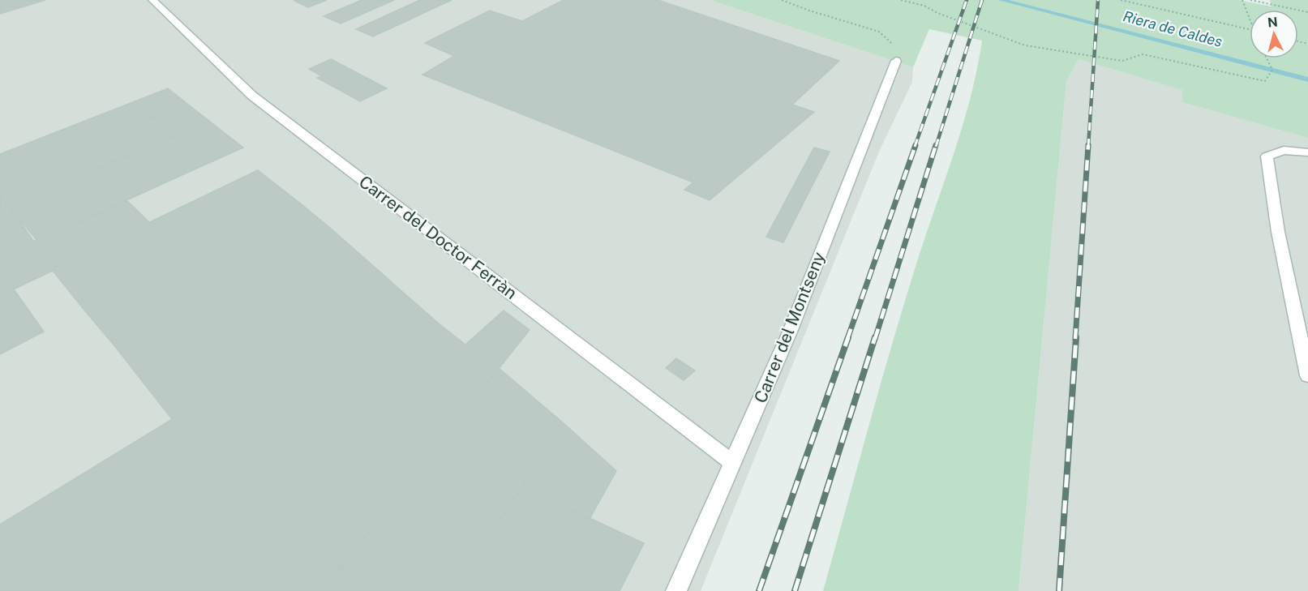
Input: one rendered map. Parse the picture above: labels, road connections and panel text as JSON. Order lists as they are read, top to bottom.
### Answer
{
  "streets": {
    "street": ["Carrer del Doctor Ferràn", "Carrer del Montseny"]
  },
  "crossings": [
    ["Carrer del Doctor Ferràn", "Carrer del Montseny"]
  ],
  "water": ["Riera de Caldes"],
  "north": "top"
}
